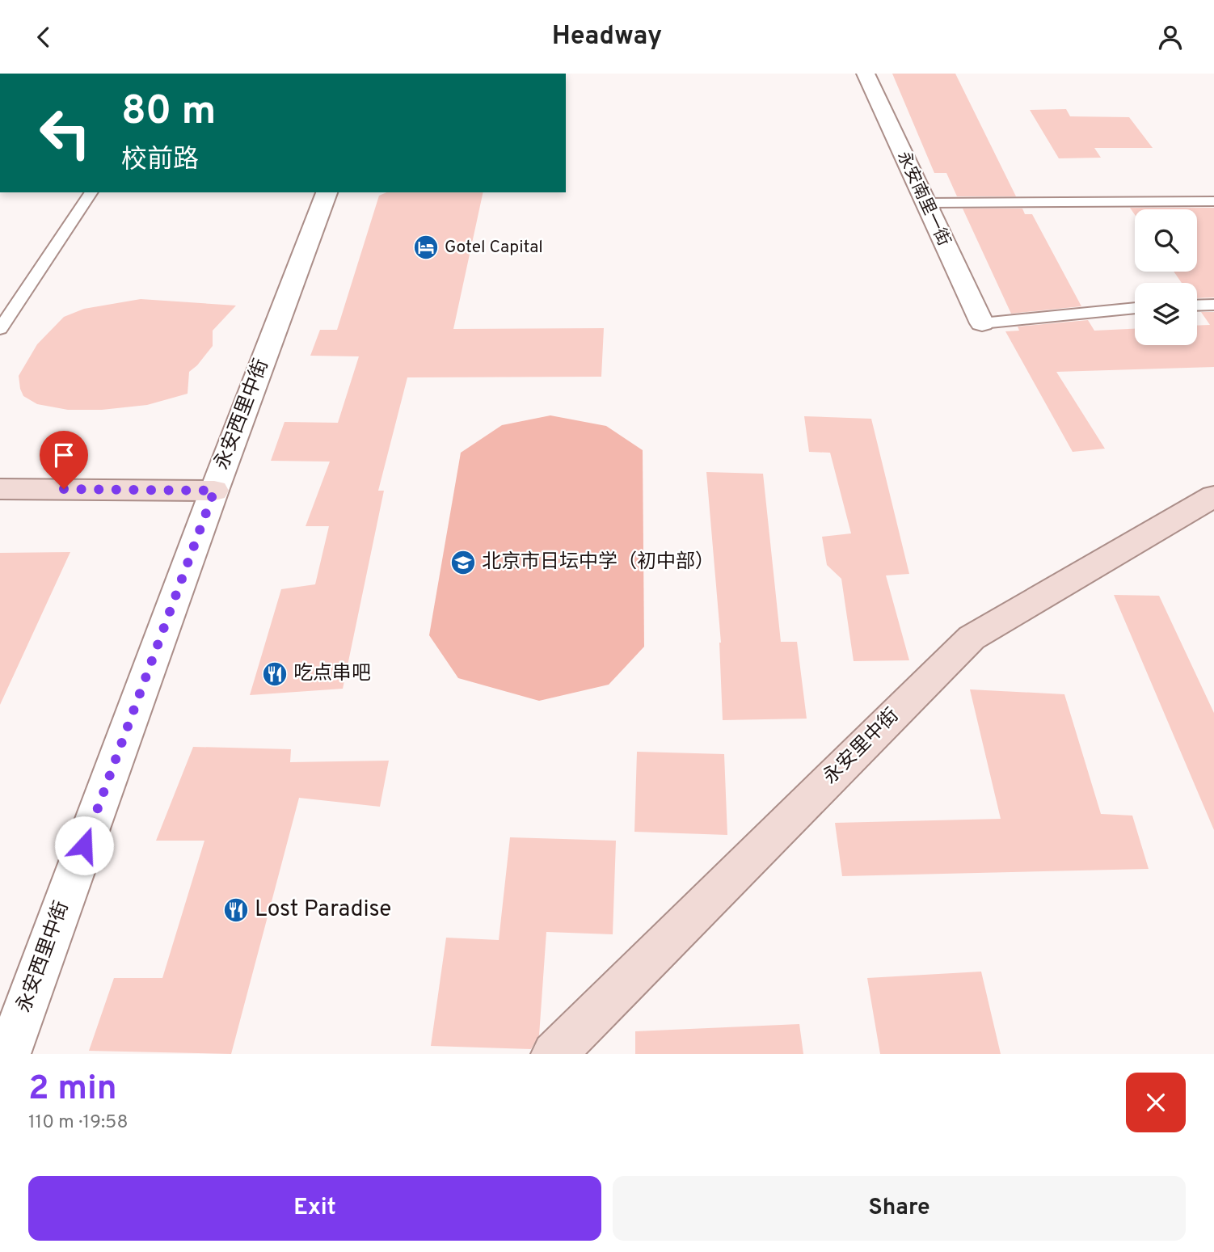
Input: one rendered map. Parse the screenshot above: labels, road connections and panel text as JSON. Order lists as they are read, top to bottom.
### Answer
{
  "streets": {
    "street": ["永安南里一街", "永安西里中街", "永安里中街"]
  },
  "places": {
    "hotel": ["Gotel Capital"],
    "school or university": ["北京市日坛中学（初中部）"],
    "restaurant": ["吃点串吧", "Lost Paradise"]
  },
  "page": {
    "header": "Headway",
    "turn": ["80 m", "校前路"],
    "heading": ["2 min", "110 m · 19:58"],
    "buttons": ["Exit", "Share"]
  }
}
